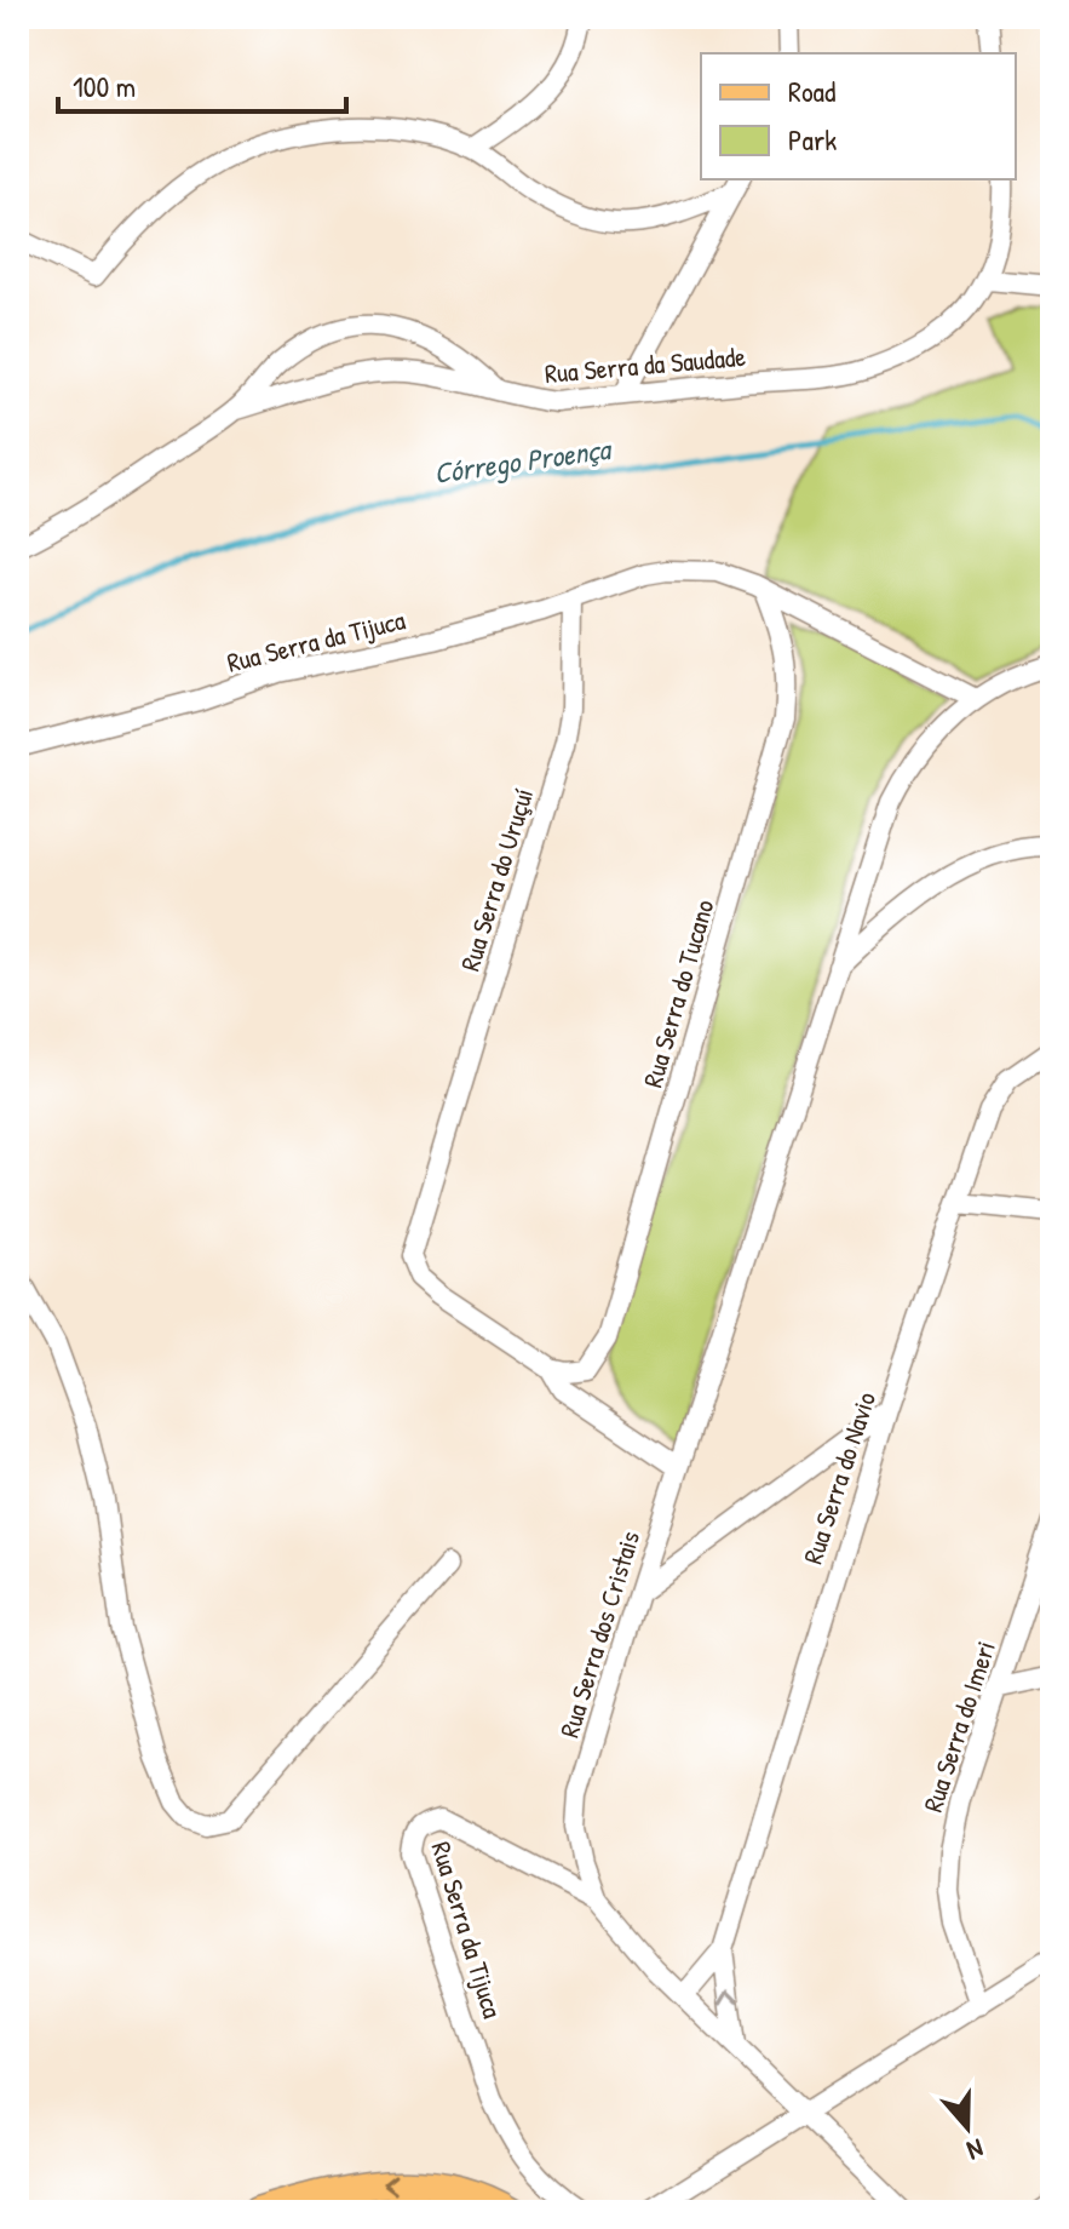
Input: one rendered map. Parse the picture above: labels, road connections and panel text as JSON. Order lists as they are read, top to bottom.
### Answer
{
  "streets": {
    "street": [
      "Rua Serra da Saudade",
      "Rua Serra da Tijuca",
      "Rua Serra do Uruçuí",
      "Rua Serra do Tucano",
      "Rua Serra do Navio",
      "Rua Serra dos Cristais",
      "Rua Serra do Imeri"
    ]
  },
  "crossings": [
    ["Rua Serra da Tijuca", "Rua Serra do Uruçuí"],
    ["Rua Serra da Tijuca", "Rua Serra dos Cristais"],
    ["Rua Serra do Uruçuí", "Rua Serra do Tucano"],
    ["Rua Serra do Uruçuí", "Rua Serra dos Cristais"],
    ["Rua Serra do Navio", "Rua Serra dos Cristais"]
  ],
  "water": ["Córrego Proença"],
  "legend": ["Road", "Park"],
  "scale_bar": "100 m",
  "north": "bottom"
}
